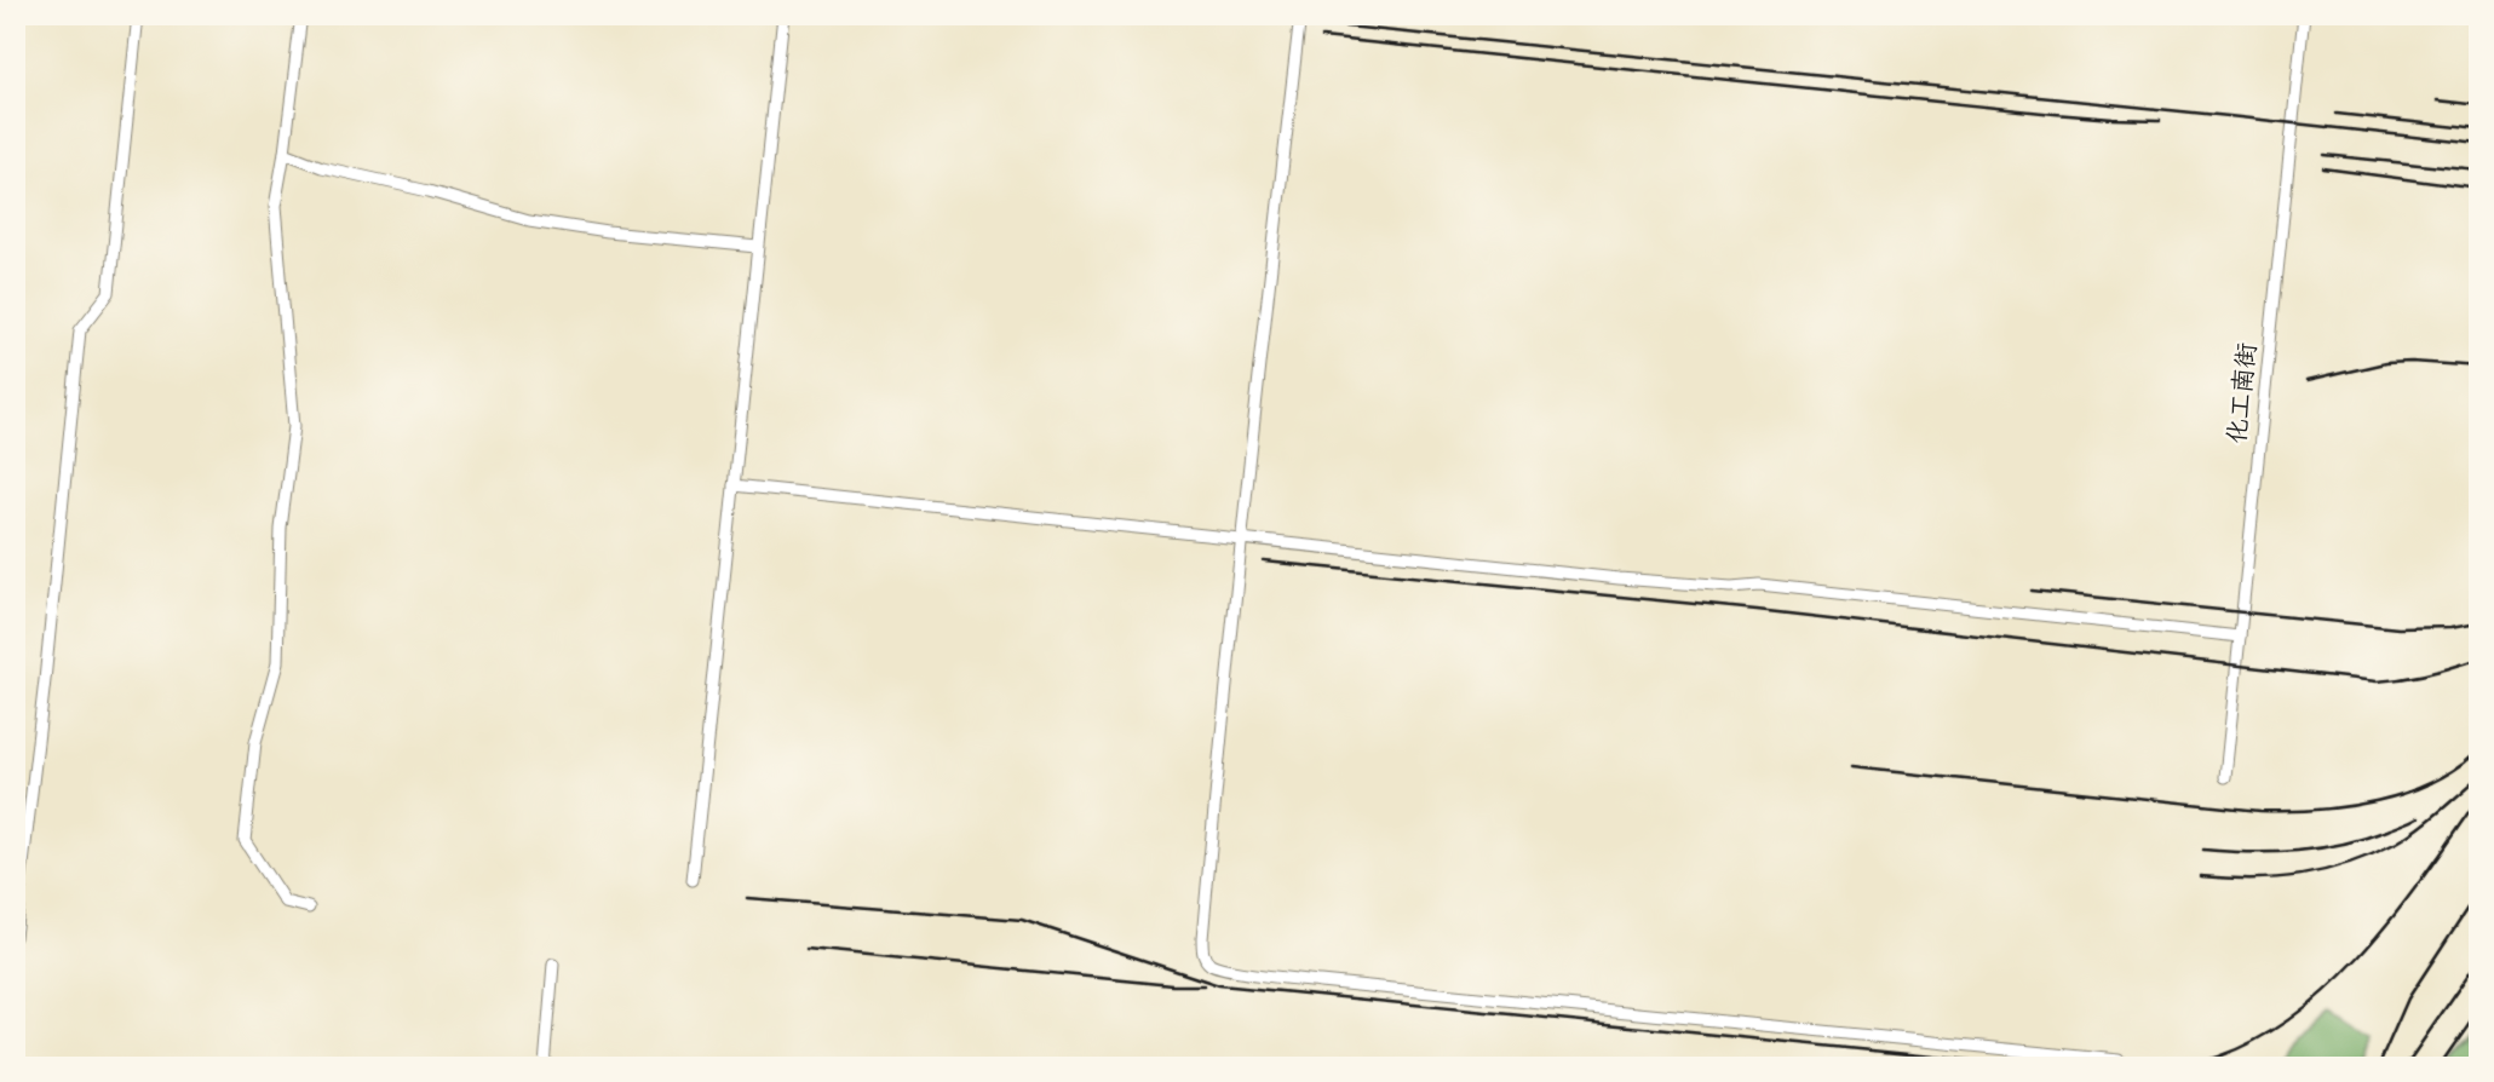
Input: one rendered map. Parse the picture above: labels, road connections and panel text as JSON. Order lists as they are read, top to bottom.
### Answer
{
  "streets": {
    "street": ["化工南街"]
  }
}
